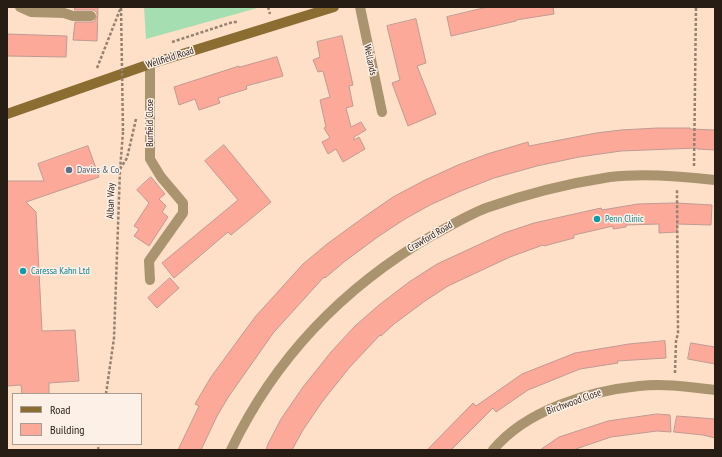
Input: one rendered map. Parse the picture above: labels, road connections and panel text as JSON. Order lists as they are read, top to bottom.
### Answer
{
  "streets": {
    "main road": ["Wellfield Road"],
    "street": [
      "Wellands",
      "Burfield Close",
      "Crawford Road",
      "Birchwood Close"
    ],
    "path": ["Alban Way"]
  },
  "crossings": [
    ["Wellfield Road", "Burfield Close"]
  ],
  "places": ["Davies & Co", "Penn Clinic", "Caressa Kahn Ltd"],
  "legend": ["Road", "Building"]
}
